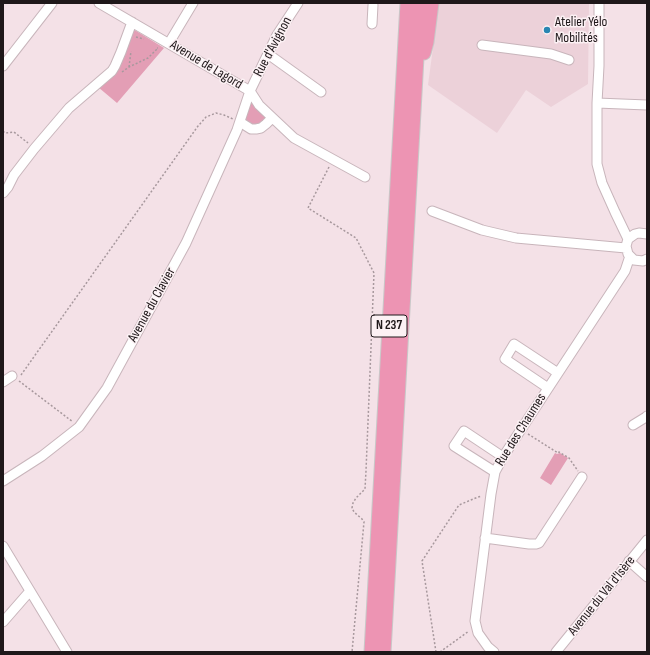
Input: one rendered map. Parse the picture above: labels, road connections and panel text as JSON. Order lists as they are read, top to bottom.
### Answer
{
  "streets": {
    "highway": ["N 237"],
    "street": [
      "Rue d'Avignon",
      "Avenue de Lagord",
      "Avenue du Clavier",
      "Rue des Chaumes",
      "Avenue du Val d'Isère"
    ]
  },
  "crossings": [
    ["Rue d'Avignon", "Avenue de Lagord"],
    ["Rue d'Avignon", "Avenue du Clavier"],
    ["Avenue de Lagord", "Avenue du Clavier"]
  ],
  "places": ["Atelier Yélo Mobilités"]
}
